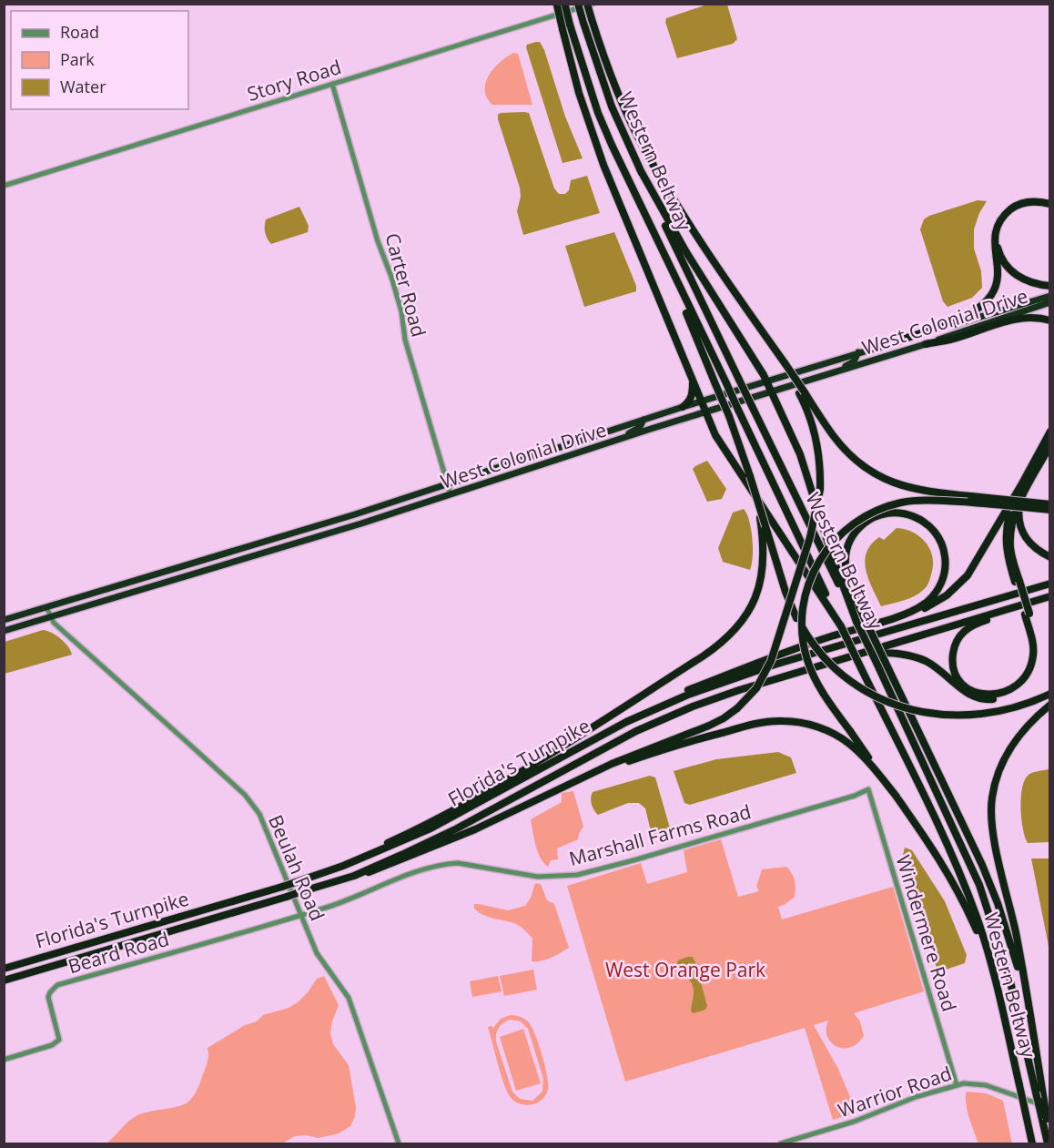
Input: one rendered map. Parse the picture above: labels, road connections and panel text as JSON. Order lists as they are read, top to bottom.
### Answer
{
  "streets": {
    "highway": ["Western Beltway", "West Colonial Drive", "Florida's Turnpike"],
    "street": [
      "Story Road",
      "Carter Road",
      "Marshall Farms Road",
      "Beulah Road",
      "Windermere Road",
      "Beard Road",
      "Warrior Road"
    ]
  },
  "crossings": [
    ["Story Road", "Carter Road"],
    ["Carter Road", "West Colonial Drive"],
    ["West Colonial Drive", "Beulah Road"],
    ["Marshall Farms Road", "Beulah Road"],
    ["Marshall Farms Road", "Windermere Road"],
    ["Marshall Farms Road", "Beard Road"],
    ["Beulah Road", "Beard Road"],
    ["Windermere Road", "Warrior Road"]
  ],
  "parks": ["West Orange Park"],
  "legend": ["Road", "Park", "Water"]
}
